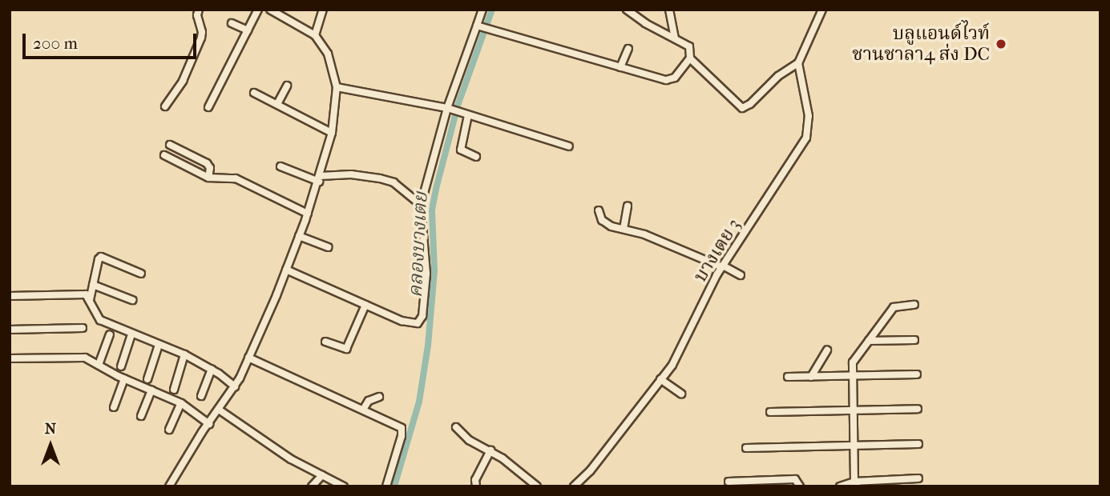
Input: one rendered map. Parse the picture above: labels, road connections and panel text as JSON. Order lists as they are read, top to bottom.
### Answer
{
  "streets": {
    "street": ["บางเตย 3"]
  },
  "water": ["คลองบางเตย"],
  "places": ["บลูแอนด์ไวท์ ชานชาลา4 ส่ง DC"],
  "scale_bar": "200 m",
  "north": "top"
}
